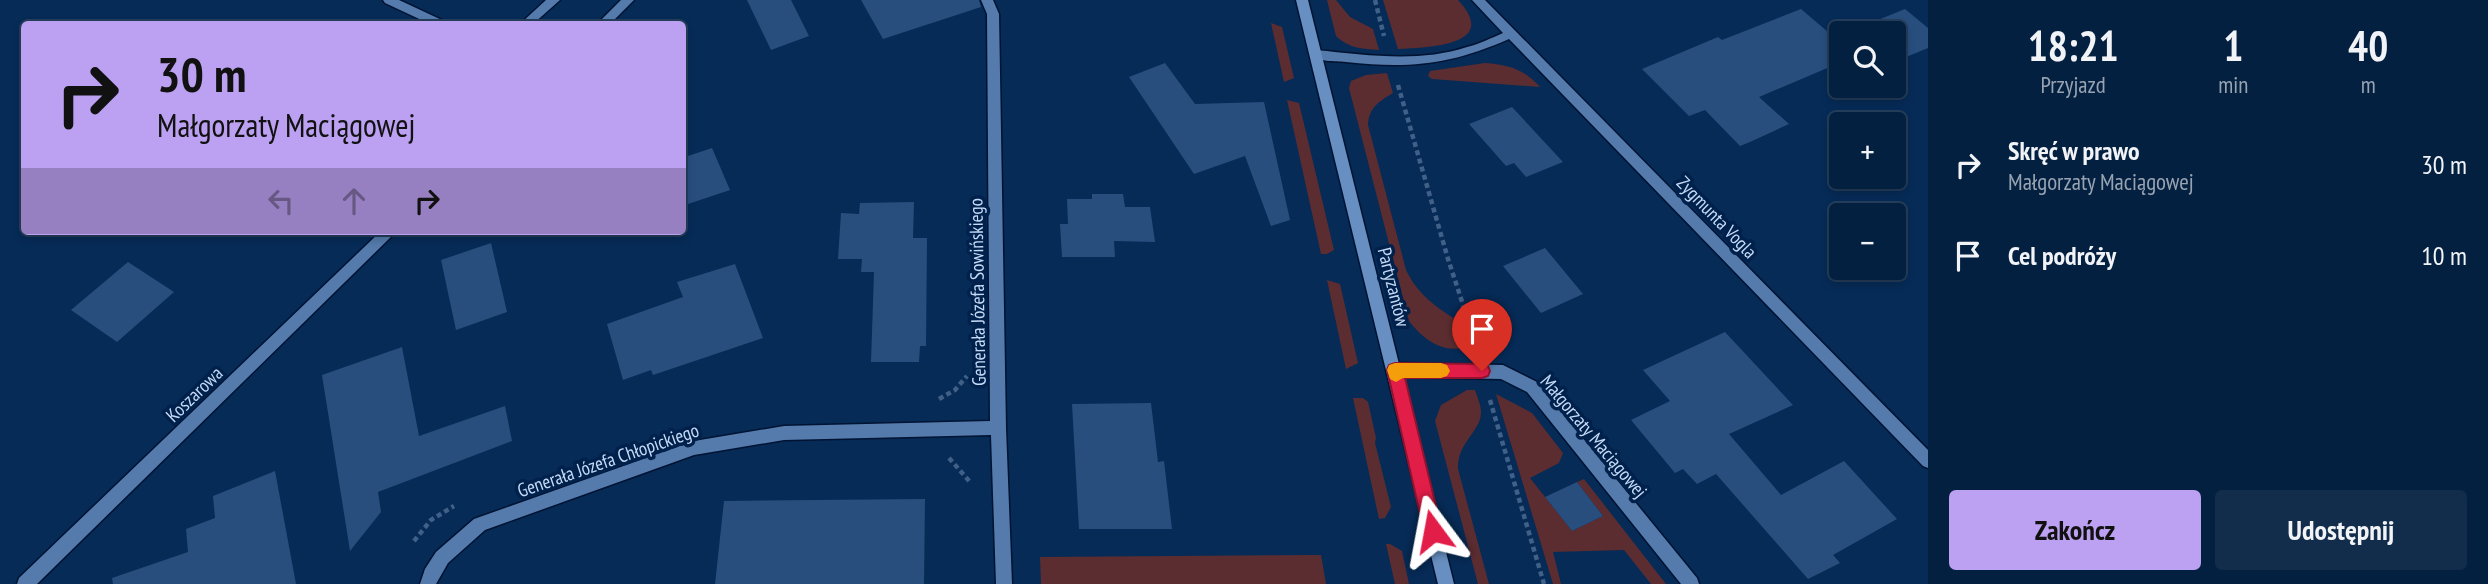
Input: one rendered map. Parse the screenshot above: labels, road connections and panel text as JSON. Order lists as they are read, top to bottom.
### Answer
{
  "streets": {
    "main road": ["Partyzantów"],
    "street": [
      "Zygmunta Vogla",
      "Generała Józefa Sowińskiego",
      "Koszarowa",
      "Małgorzaty Maciągowej",
      "Generała Józefa Chłopickiego"
    ]
  },
  "crossings": [
    ["Partyzantów", "Małgorzaty Maciągowej"],
    ["Generała Józefa Sowińskiego", "Generała Józefa Chłopickiego"]
  ],
  "page": {
    "eta": [
      "18:21",
      "Przyjazd",
      "1",
      "min",
      "40",
      "m"
    ],
    "map_buttons": ["+", "−"],
    "turn": ["30 m", "Małgorzaty Maciągowej"],
    "list": [
      {
        "name": "Skręć w prawo",
        "note": "Małgorzaty Maciągowej",
        "value": "30 m"
      },
      {
        "name": "Cel podróży",
        "value": "10 m"
      }
    ],
    "buttons": ["Zakończ", "Udostępnij"]
  }
}
